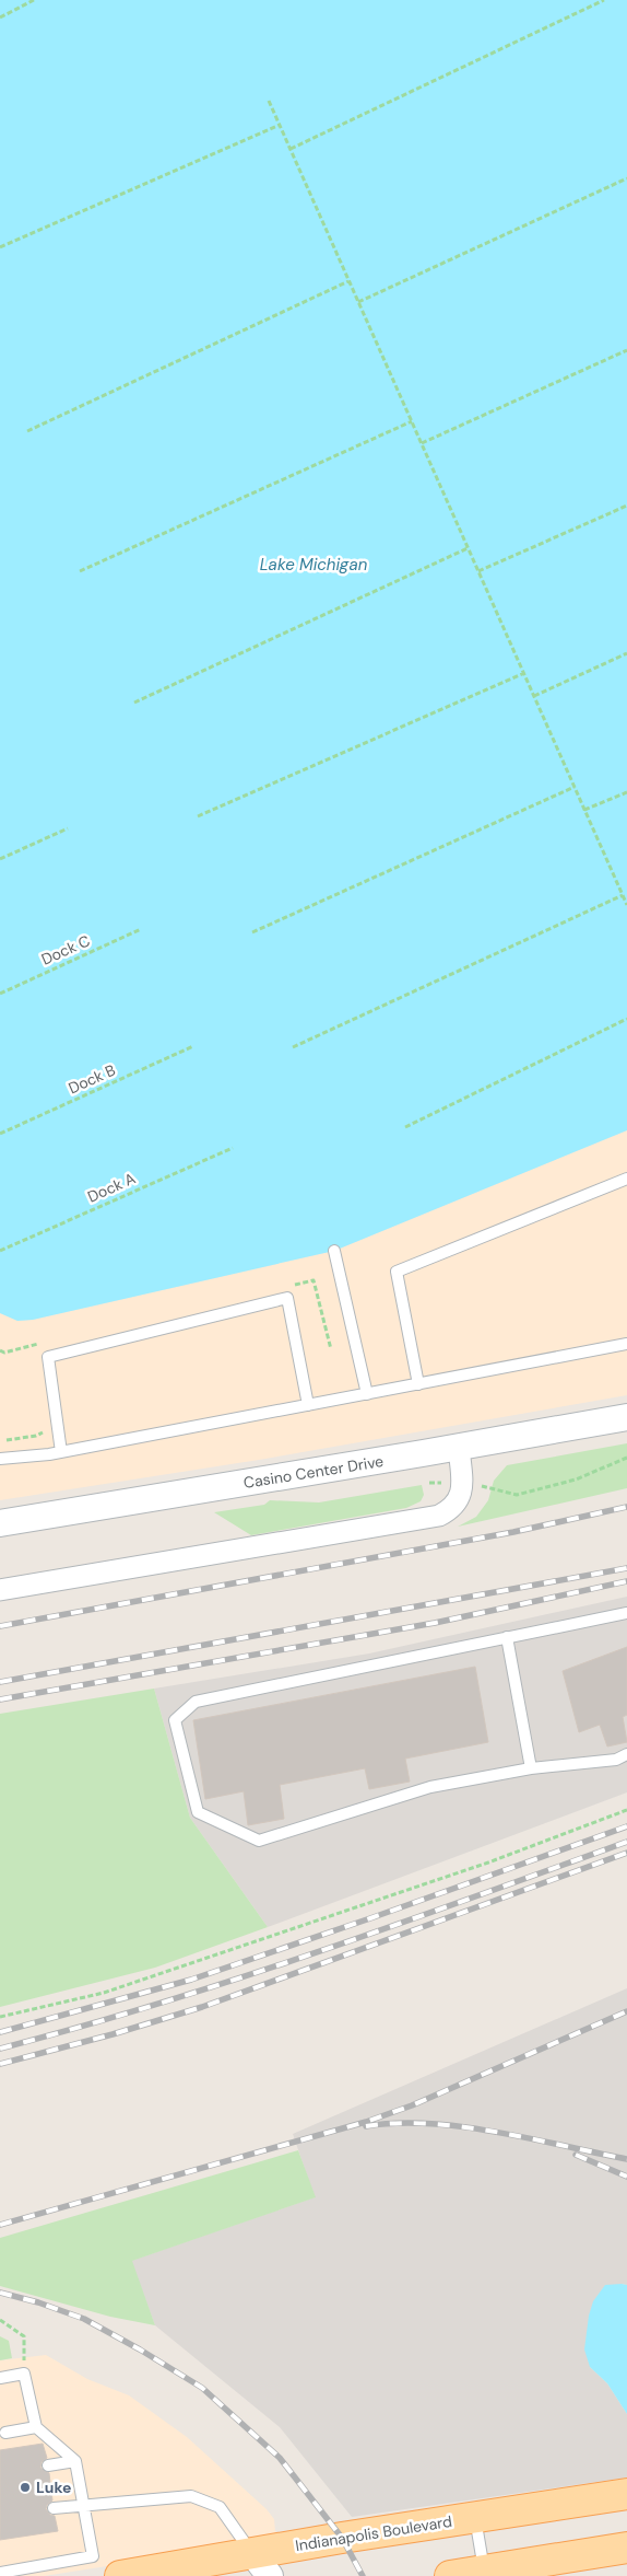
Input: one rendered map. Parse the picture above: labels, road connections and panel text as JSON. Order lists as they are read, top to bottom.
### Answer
{
  "streets": {
    "main road": ["Indianapolis Boulevard"],
    "street": ["Casino Center Drive"],
    "path": ["Dock C", "Dock B", "Dock A"]
  },
  "water": ["Lake Michigan"],
  "places": ["Luke"]
}
